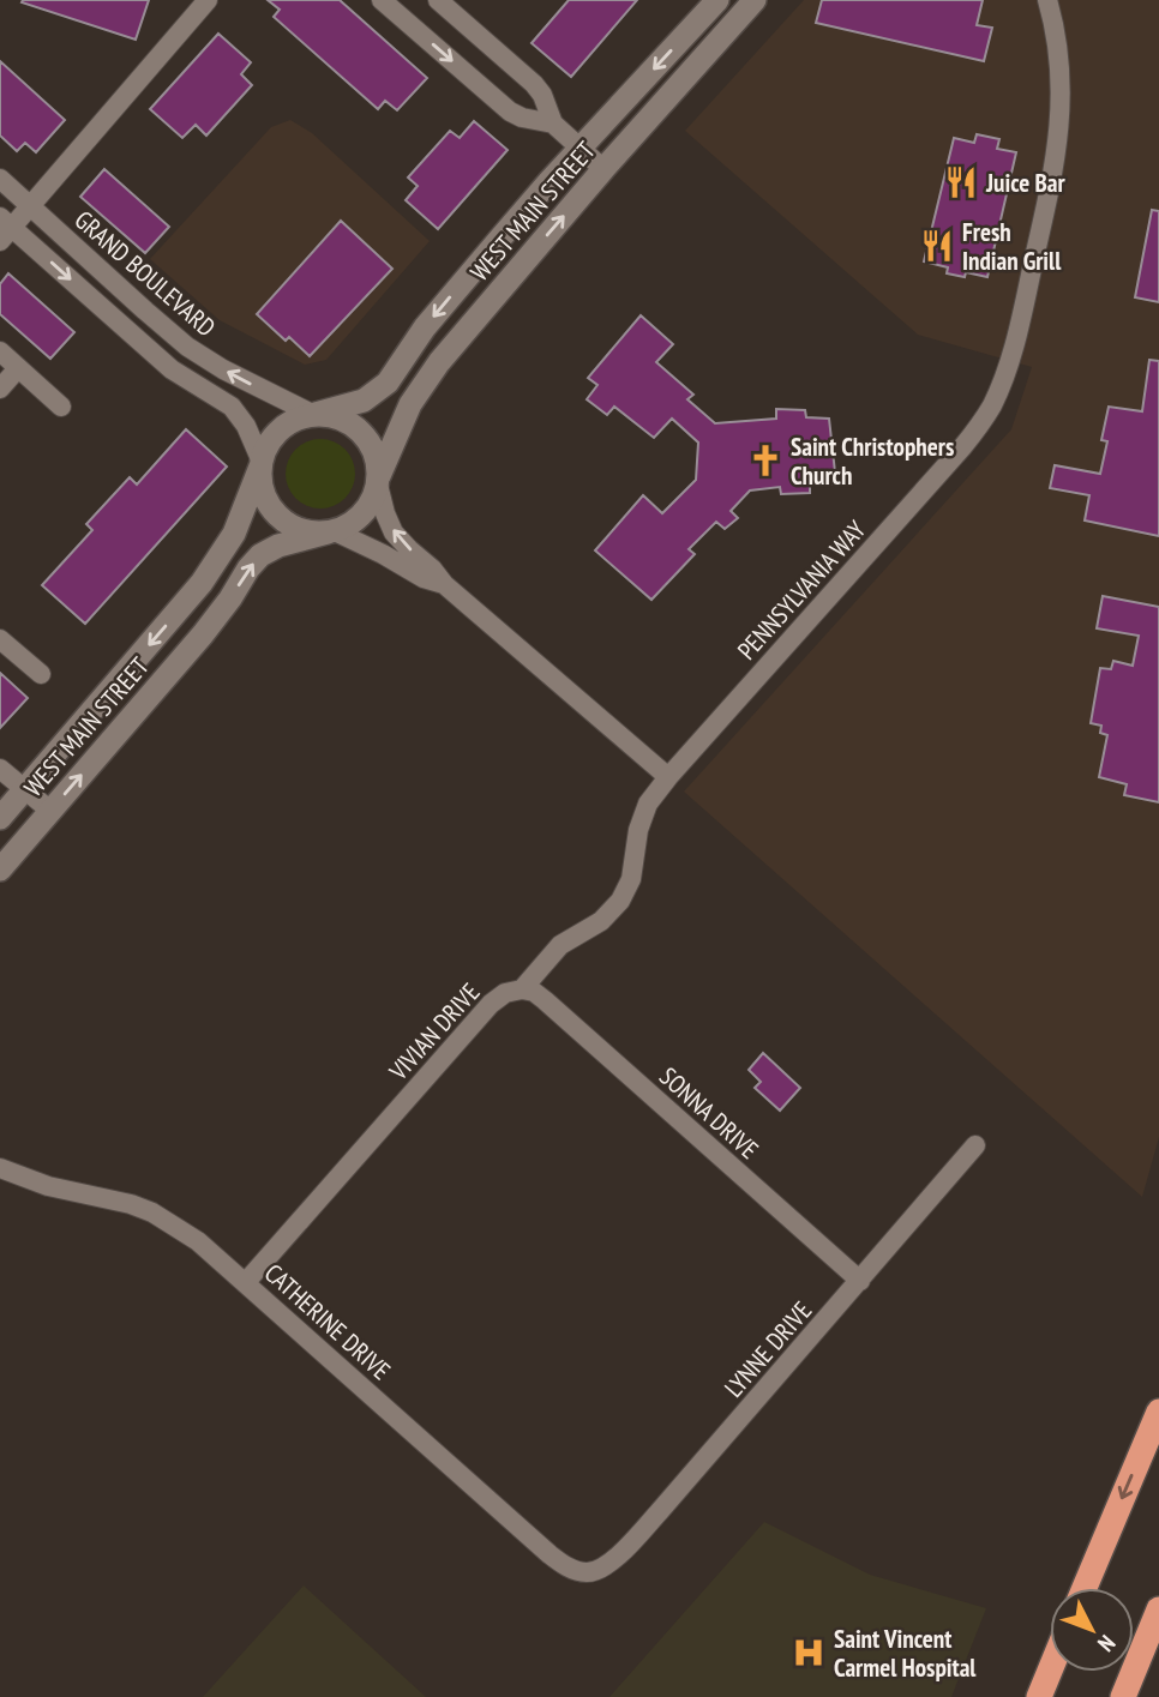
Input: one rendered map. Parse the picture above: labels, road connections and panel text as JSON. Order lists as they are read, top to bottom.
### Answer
{
  "streets": {
    "main road": ["WEST MAIN STREET"],
    "street": [
      "GRAND BOULEVARD",
      "PENNSYLVANIA WAY",
      "VIVIAN DRIVE",
      "SONNA DRIVE",
      "CATHERINE DRIVE",
      "LYNNE DRIVE"
    ]
  },
  "crossings": [
    ["WEST MAIN STREET", "GRAND BOULEVARD"],
    ["PENNSYLVANIA WAY", "VIVIAN DRIVE"],
    ["VIVIAN DRIVE", "SONNA DRIVE"],
    ["VIVIAN DRIVE", "CATHERINE DRIVE"],
    ["SONNA DRIVE", "LYNNE DRIVE"],
    ["CATHERINE DRIVE", "LYNNE DRIVE"]
  ],
  "places": {
    "restaurant": ["Juice Bar", "Fresh Indian Grill"],
    "church": ["Saint Christophers Church"],
    "hospital": ["Saint Vincent Carmel Hospital"]
  },
  "north": "bottom right"
}
